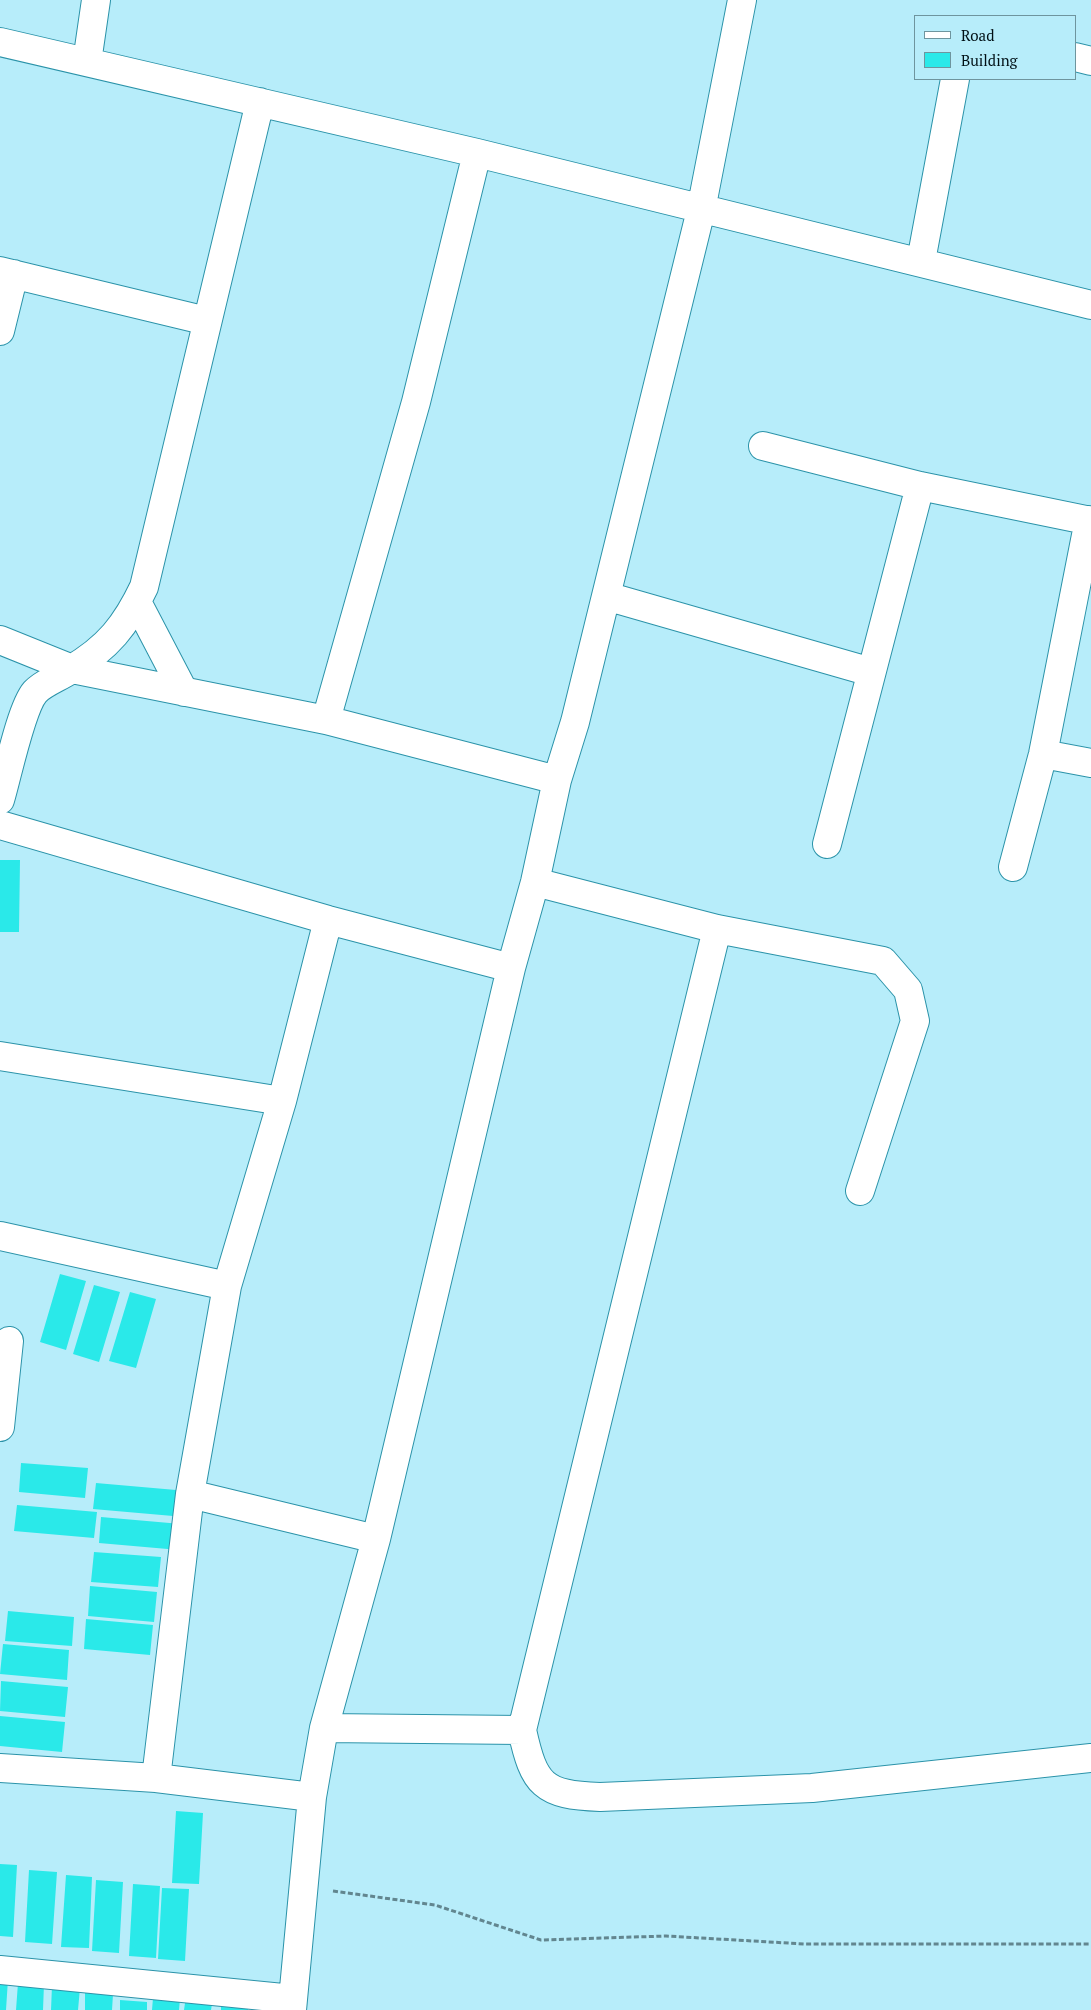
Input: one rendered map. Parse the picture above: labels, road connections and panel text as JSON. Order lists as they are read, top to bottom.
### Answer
{
  "legend": ["Road", "Building"]
}
